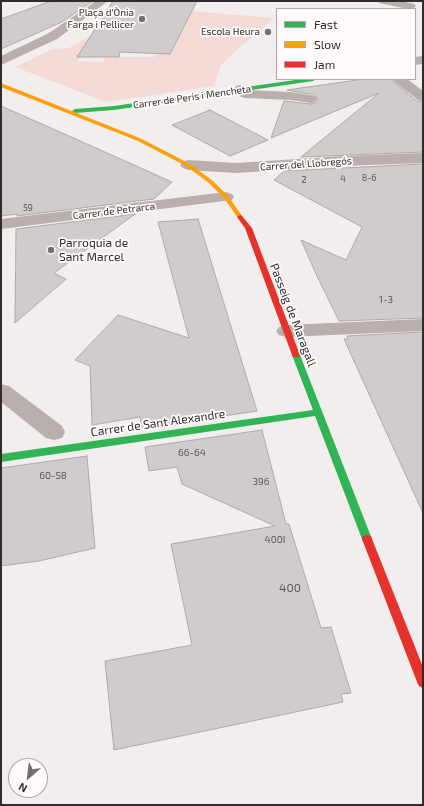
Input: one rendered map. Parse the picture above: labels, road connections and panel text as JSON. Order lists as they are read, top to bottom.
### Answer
{
  "streets": {
    "street": [
      "Carrer de Peris i Mencheta",
      "Carrer del Llobregós",
      "Carrer de Petrarca",
      "Passeig de Maragall",
      "Carrer de Sant Alexandre"
    ]
  },
  "crossings": [
    ["Carrer de Peris i Mencheta", "Passeig de Maragall"],
    ["Carrer del Llobregós", "Passeig de Maragall"],
    ["Carrer de Petrarca", "Passeig de Maragall"],
    ["Passeig de Maragall", "Carrer de Sant Alexandre"]
  ],
  "places": ["Plaça d'Ònia Farga i Pellicer", "Escola Heura", "Parroquia de Sant Marcel"],
  "house_numbers": [
    "8-6",
    "4",
    "2",
    "59",
    "1-3",
    "66-64",
    "60-58",
    "396",
    "400I",
    "400"
  ],
  "legend": ["Fast", "Slow", "Jam"],
  "north": "bottom left"
}
